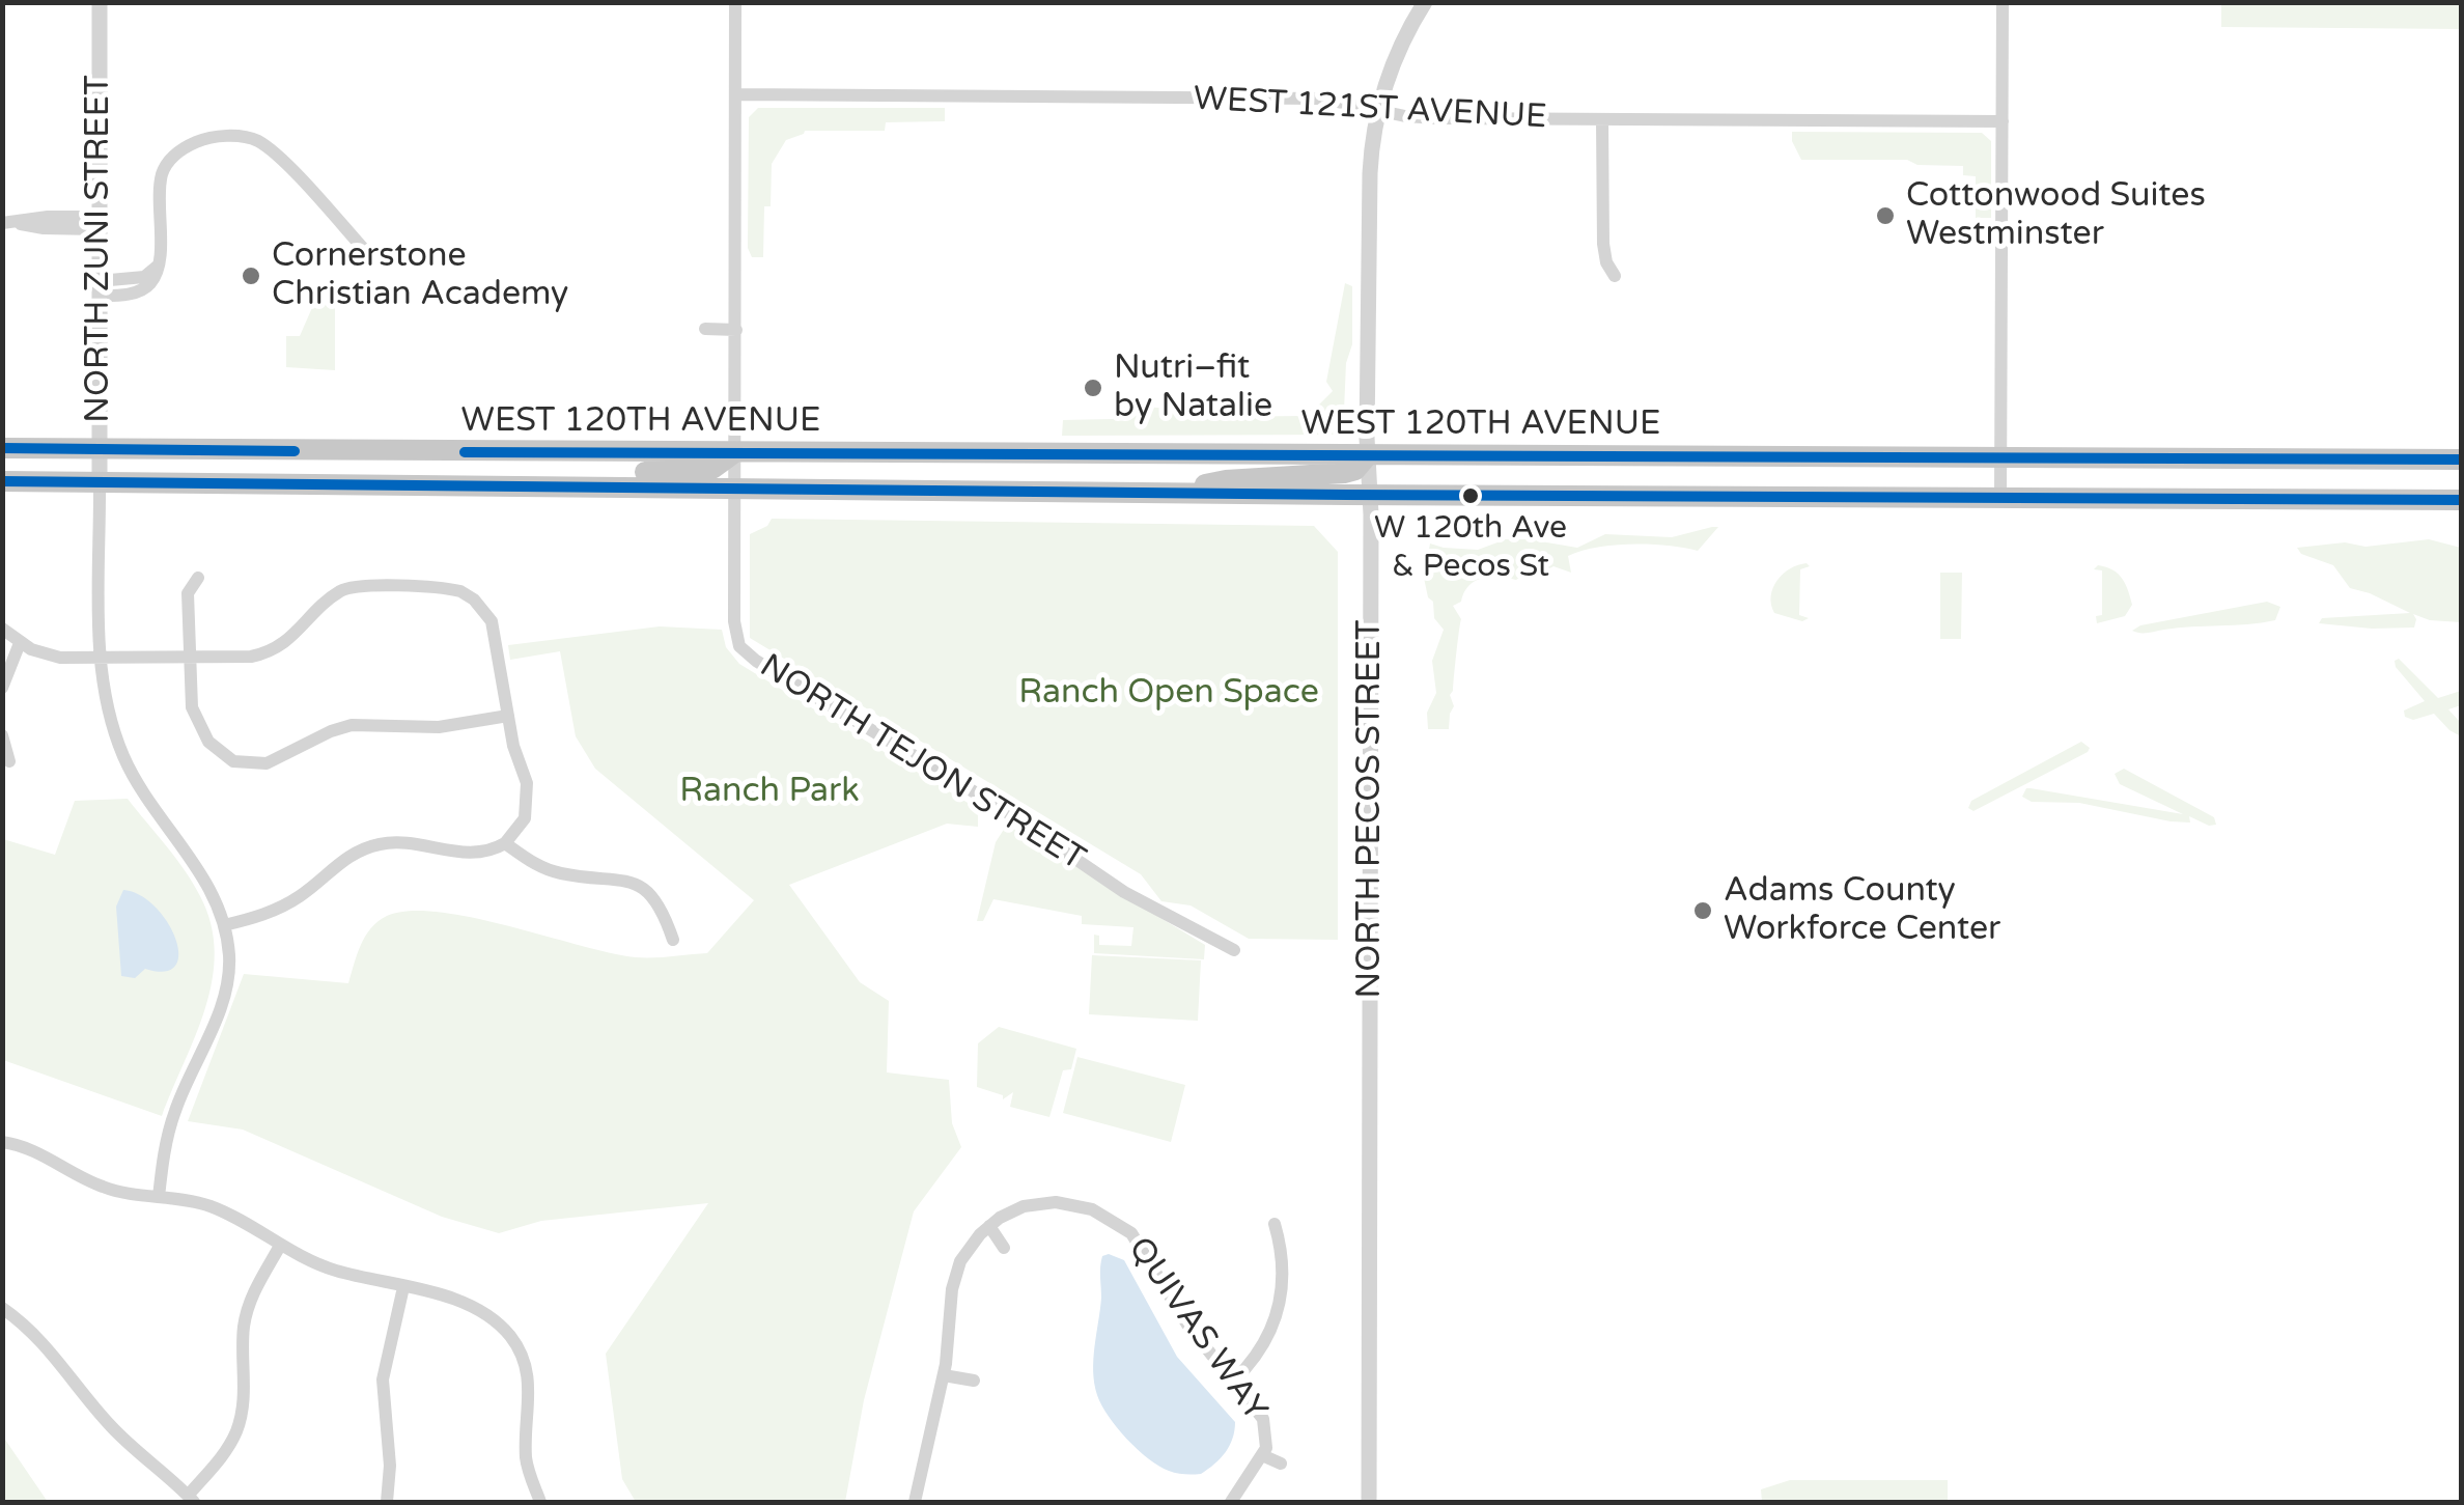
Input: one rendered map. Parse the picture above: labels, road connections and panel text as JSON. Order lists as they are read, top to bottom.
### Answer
{
  "streets": {
    "main road": ["WEST 120TH AVENUE"],
    "street": [
      "WEST 121ST AVENUE",
      "NORTH ZUNI STREET",
      "NORTH TEJON STREET",
      "NORTH PECOS STREET",
      "QUIVAS WAY"
    ]
  },
  "crossings": [
    ["WEST 121ST AVENUE", "NORTH TEJON STREET"],
    ["WEST 121ST AVENUE", "NORTH PECOS STREET"],
    ["NORTH ZUNI STREET", "WEST 120TH AVENUE"],
    ["WEST 120TH AVENUE", "NORTH TEJON STREET"],
    ["WEST 120TH AVENUE", "NORTH PECOS STREET"]
  ],
  "parks": ["Ranch Open Space", "Ranch Park"],
  "places": [
    "Cottonwood Suites Westminster",
    "Cornerstone Christian Academy",
    "Nutri–fit by Natalie",
    "W 120th Ave & Pecos St",
    "Adams County Workforce Center"
  ]
}
